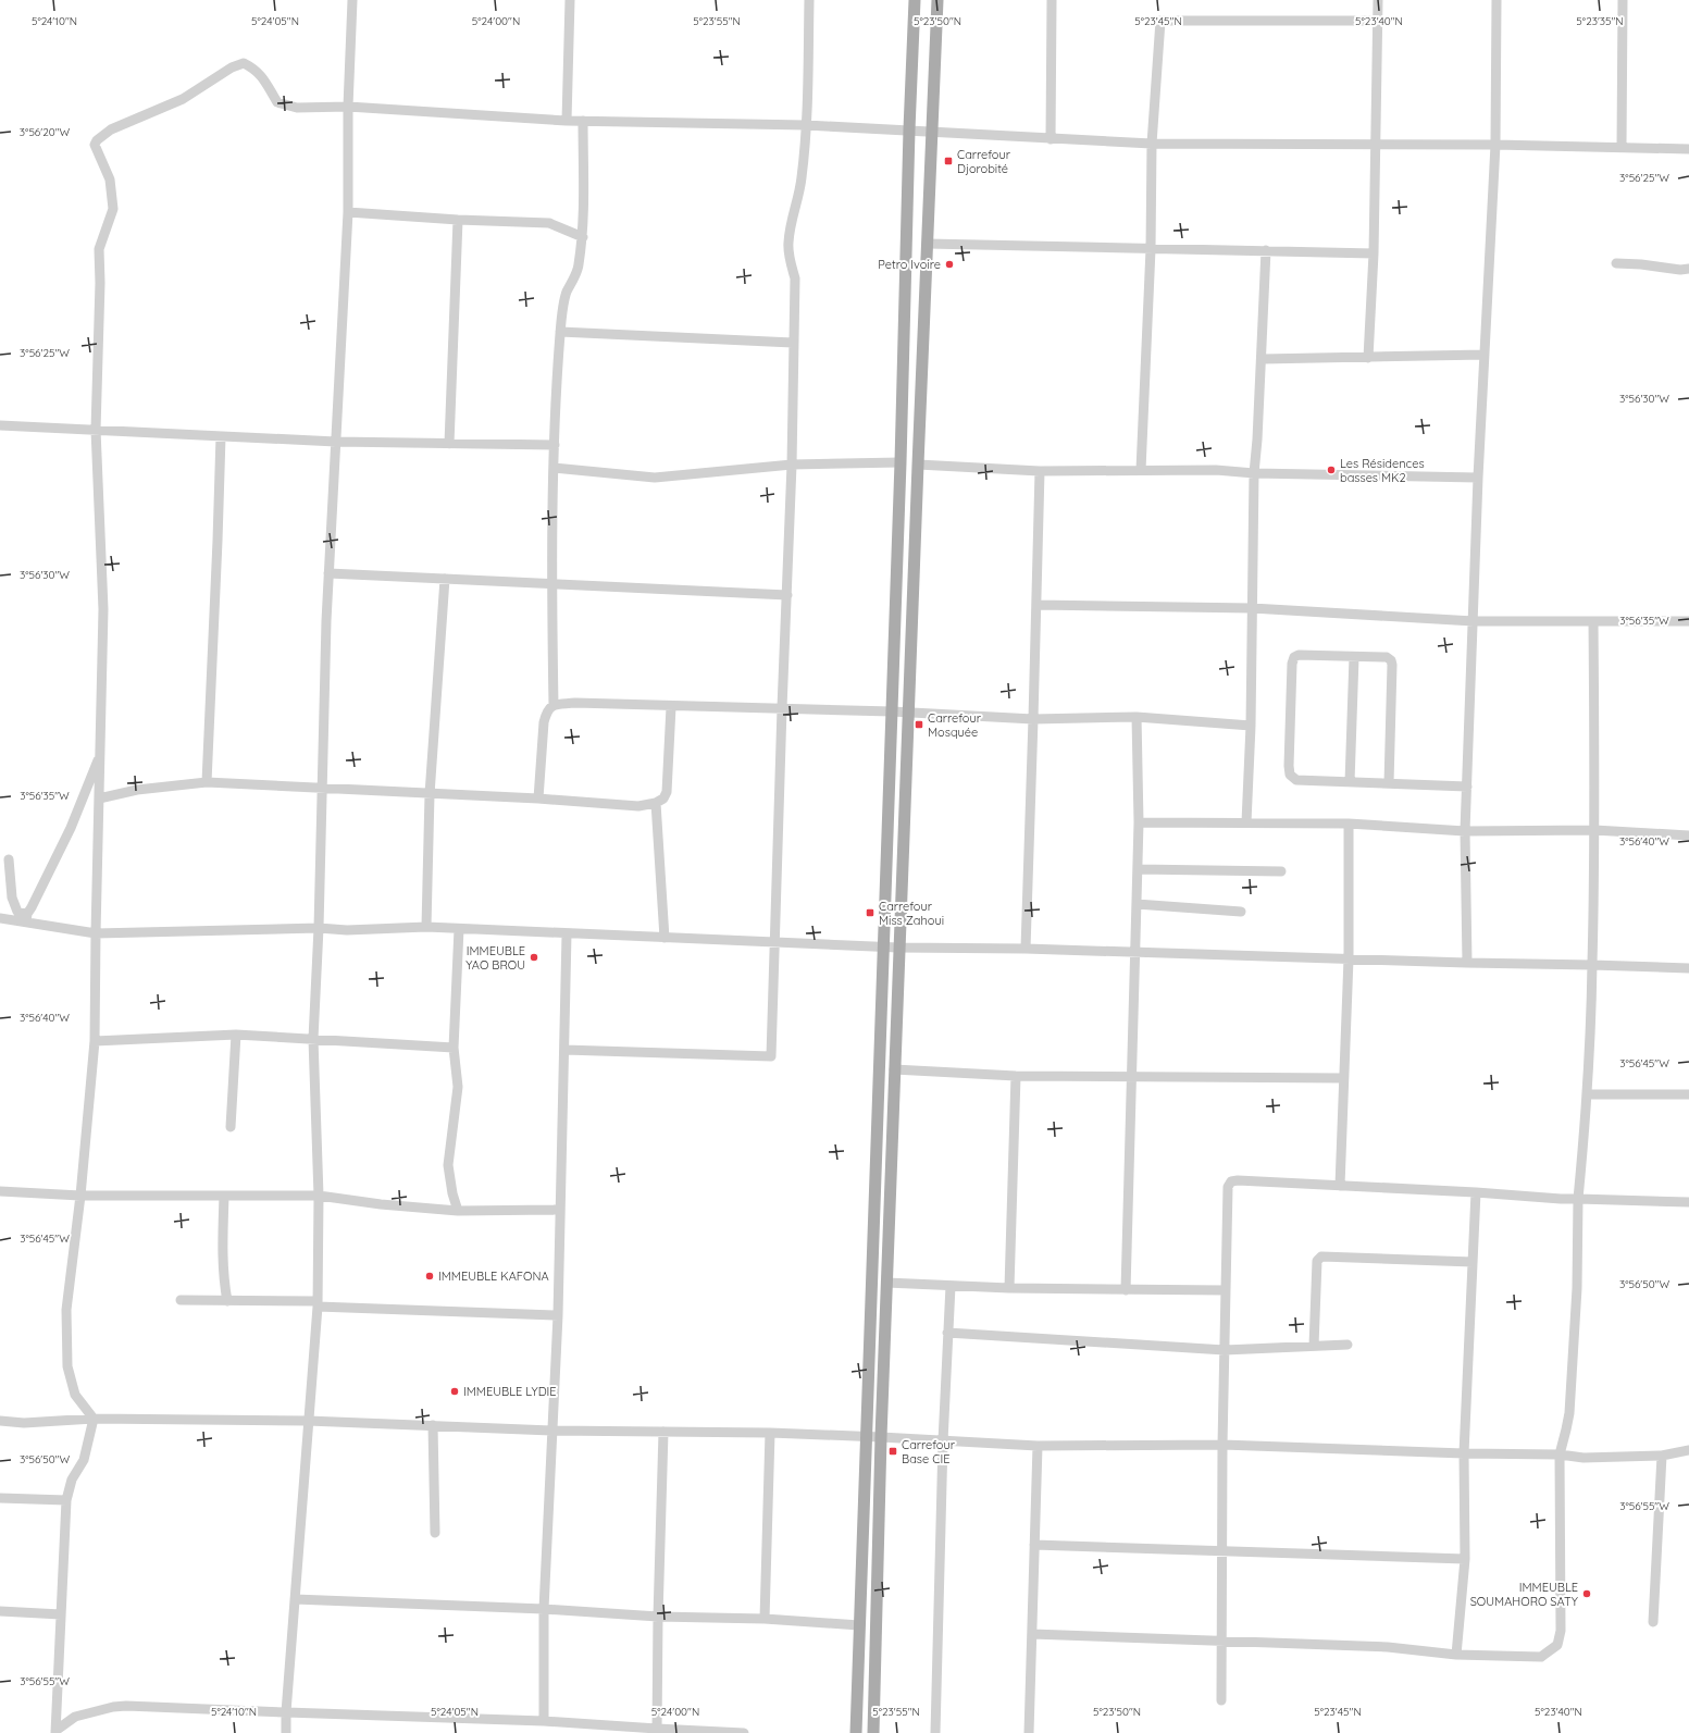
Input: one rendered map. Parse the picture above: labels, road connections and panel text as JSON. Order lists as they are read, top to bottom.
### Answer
{
  "places": {
    "transit": [
      "Carrefour Djorobité",
      "Carrefour Mosquée",
      "Carrefour Miss Zahoui",
      "Carrefour Base CIE"
    ],
    "other": [
      "Petro Ivoire",
      "Les Résidences basses MK2",
      "IMMEUBLE YAO BROU",
      "IMMEUBLE KAFONA",
      "IMMEUBLE LYDIE",
      "IMMEUBLE SOUMAHORO SATY"
    ]
  },
  "coordinates": [
    "5°24'10\"N",
    "5°24'05\"N",
    "5°24'00\"N",
    "5°23'55\"N",
    "5°23'50\"N",
    "5°23'45\"N",
    "5°23'40\"N",
    "5°23'35\"N",
    "3°56'20\"W",
    "3°56'25\"W",
    "3°56'30\"W",
    "3°56'35\"W",
    "3°56'40\"W",
    "3°56'45\"W",
    "3°56'50\"W",
    "3°56'55\"W"
  ]
}
